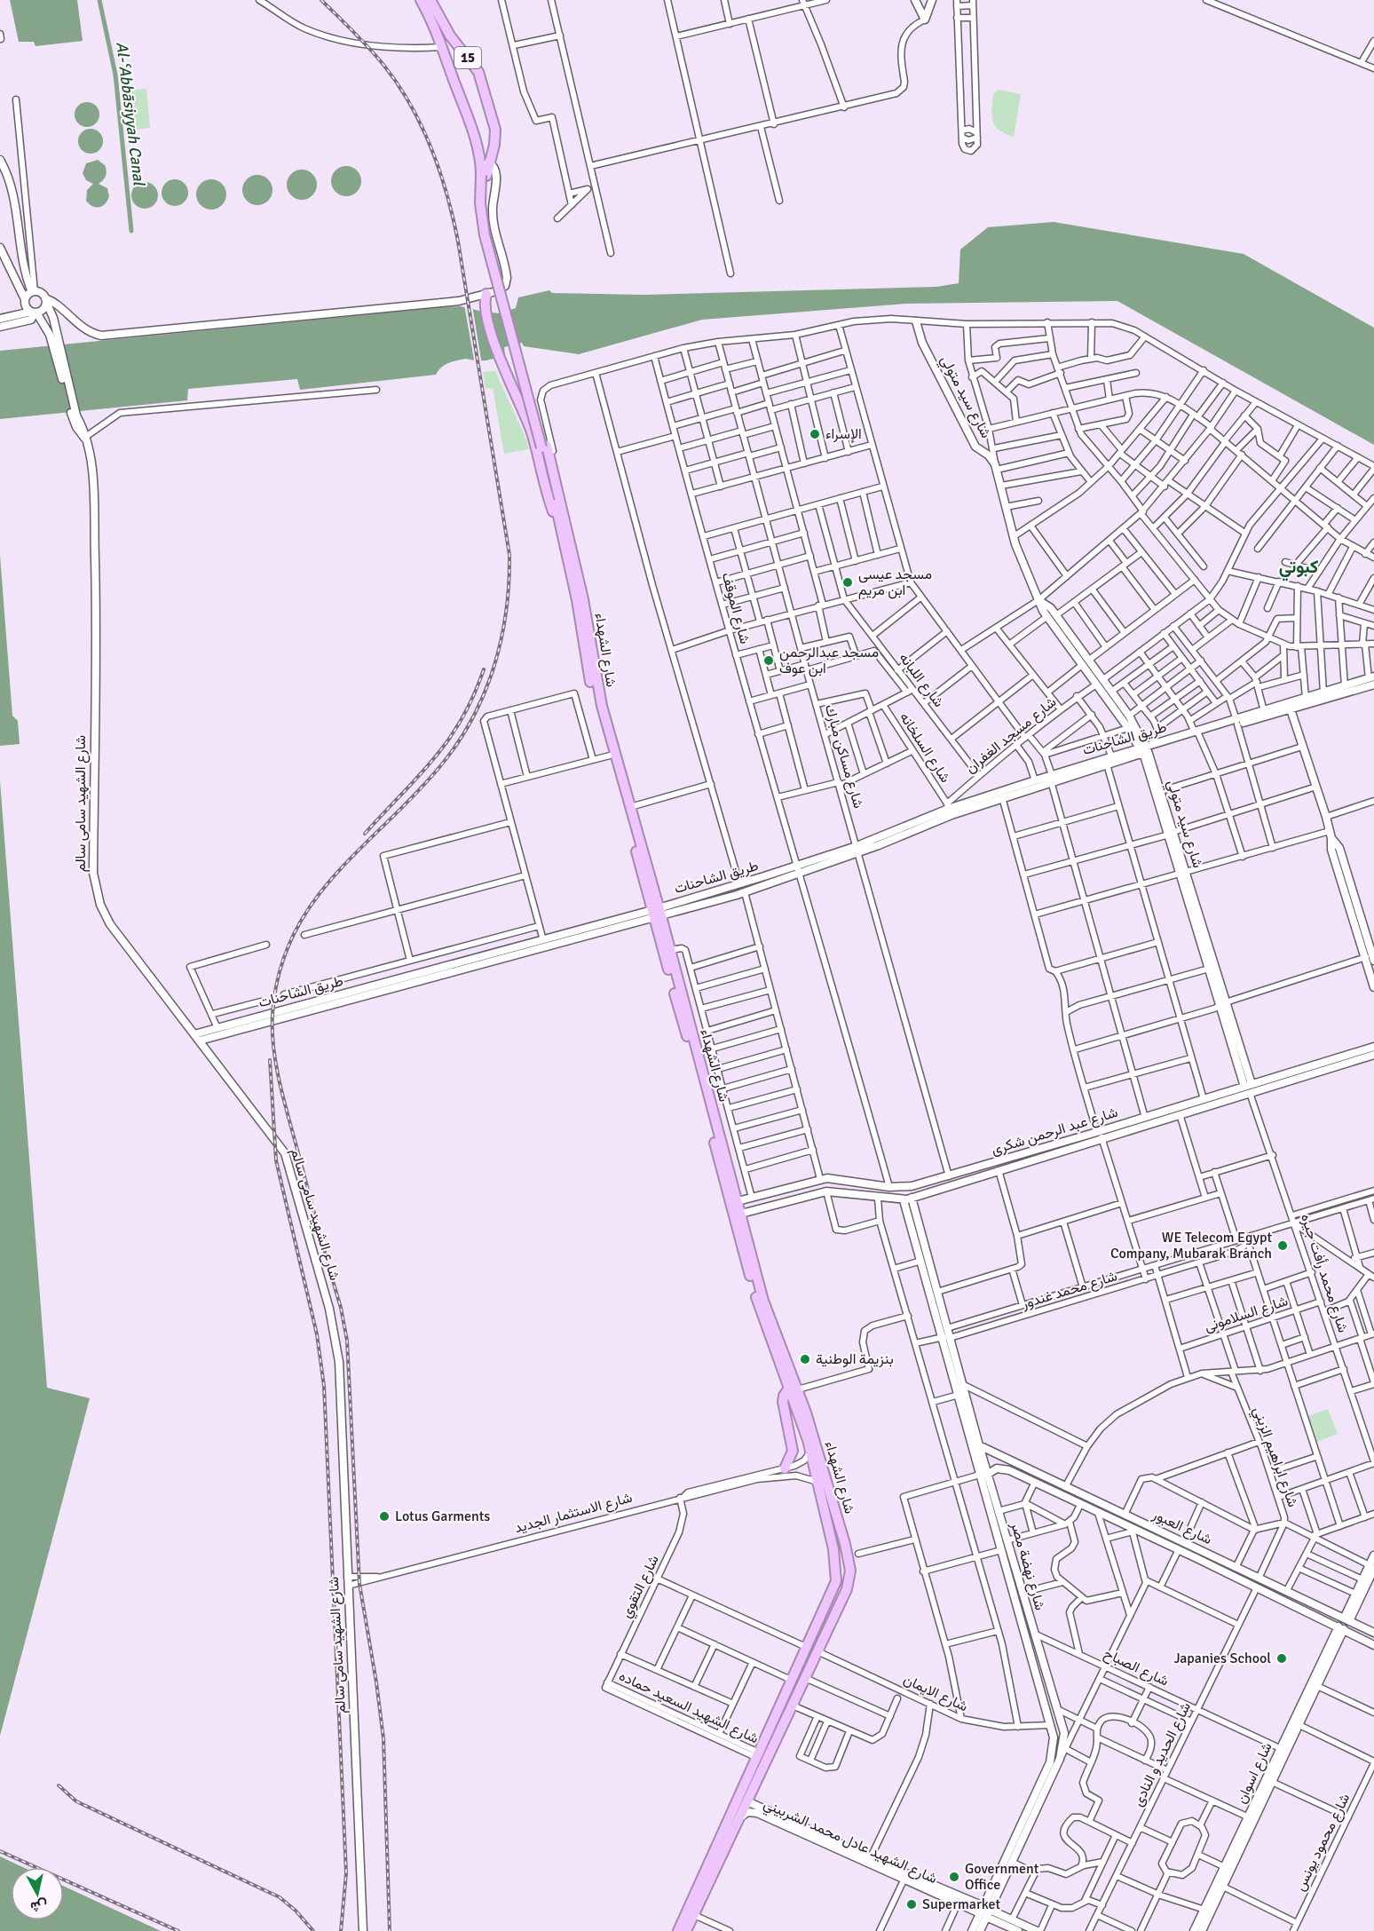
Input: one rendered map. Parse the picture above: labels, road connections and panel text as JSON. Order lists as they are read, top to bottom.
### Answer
{
  "streets": {
    "highway": ["15", "شارع الشهداء"],
    "street": [
      "شارع سيد متولي",
      "شارع الموقف",
      "شارع اللبانه",
      "شارع مسجد الغفران",
      "طريق الشاحنات",
      "شارع السلخانه",
      "شارع مساكن مبارك",
      "شارع الشهيد سامى سالم",
      "شارع عبد الرحمن شكرى",
      "شارع محمد رأفت جيره",
      "شارع محمد غندور",
      "شارع السلامونى",
      "شارع ابراهيم الزيني",
      "شارع الاستثمار الجديد",
      "شارع العبور",
      "شارع نهضة مصر",
      "شارع التقوي",
      "شارع الصباح",
      "شارع الايمان",
      "شارع الشهيد السعيد حماده",
      "شارع الحديد و النادى",
      "شارع اسوان",
      "شارع الشهيد عادل محمد الشربيني",
      "شارع محمود يونس"
    ]
  },
  "crossings": [
    ["15", "شارع الشهداء"],
    ["شارع سيد متولي", "شارع مسجد الغفران"],
    ["شارع سيد متولي", "طريق الشاحنات"],
    ["شارع سيد متولي", "شارع عبد الرحمن شكرى"],
    ["شارع الموقف", "طريق الشاحنات"],
    ["شارع الموقف", "شارع عبد الرحمن شكرى"],
    ["شارع الشهداء", "طريق الشاحنات"],
    ["شارع الشهداء", "شارع عبد الرحمن شكرى"],
    ["شارع الشهداء", "شارع الاستثمار الجديد"],
    ["شارع الشهداء", "شارع الايمان"],
    ["شارع الشهداء", "شارع الشهيد السعيد حماده"],
    ["شارع الشهداء", "شارع الشهيد عادل محمد الشربيني"],
    ["شارع اللبانه", "شارع مسجد الغفران"],
    ["شارع مسجد الغفران", "طريق الشاحنات"],
    ["شارع مسجد الغفران", "شارع السلخانه"],
    ["طريق الشاحنات", "شارع السلخانه"],
    ["طريق الشاحنات", "شارع مساكن مبارك"],
    ["طريق الشاحنات", "شارع الشهيد سامى سالم"],
    ["شارع مساكن مبارك", "شارع عبد الرحمن شكرى"],
    ["شارع الشهيد سامى سالم", "شارع الاستثمار الجديد"],
    ["شارع عبد الرحمن شكرى", "شارع محمد رأفت جيره"],
    ["شارع عبد الرحمن شكرى", "شارع نهضة مصر"],
    ["شارع محمد رأفت جيره", "شارع محمد غندور"],
    ["شارع محمد رأفت جيره", "شارع السلامونى"],
    ["شارع محمد غندور", "شارع ابراهيم الزيني"],
    ["شارع محمد غندور", "شارع نهضة مصر"],
    ["شارع السلامونى", "شارع ابراهيم الزيني"],
    ["شارع ابراهيم الزيني", "شارع العبور"],
    ["شارع الاستثمار الجديد", "شارع التقوي"],
    ["شارع العبور", "شارع نهضة مصر"],
    ["شارع العبور", "شارع الحديد و النادى"],
    ["شارع العبور", "شارع اسوان"],
    ["شارع نهضة مصر", "شارع الصباح"],
    ["شارع نهضة مصر", "شارع الايمان"],
    ["شارع نهضة مصر", "شارع الشهيد عادل محمد الشربيني"],
    ["شارع التقوي", "شارع الايمان"],
    ["شارع التقوي", "شارع الشهيد السعيد حماده"],
    ["شارع الصباح", "شارع الحديد و النادى"],
    ["شارع الصباح", "شارع اسوان"],
    ["شارع الايمان", "شارع الشهيد السعيد حماده"]
  ],
  "districts": ["كبوتي"],
  "water": ["Al-ʿAbbāsiyyah Canal"],
  "places": [
    "الإسراء",
    "مسجد عيسى ابن مريم",
    "مسجد عبدالرحمن ابن عوف",
    "WE Telecom Egypt Company, Mubarak Branch",
    "بنزيمة الوطنية",
    "Lotus Garments",
    "Japanies School",
    "Government Office",
    "Supermarket"
  ],
  "north": "bottom"
}
